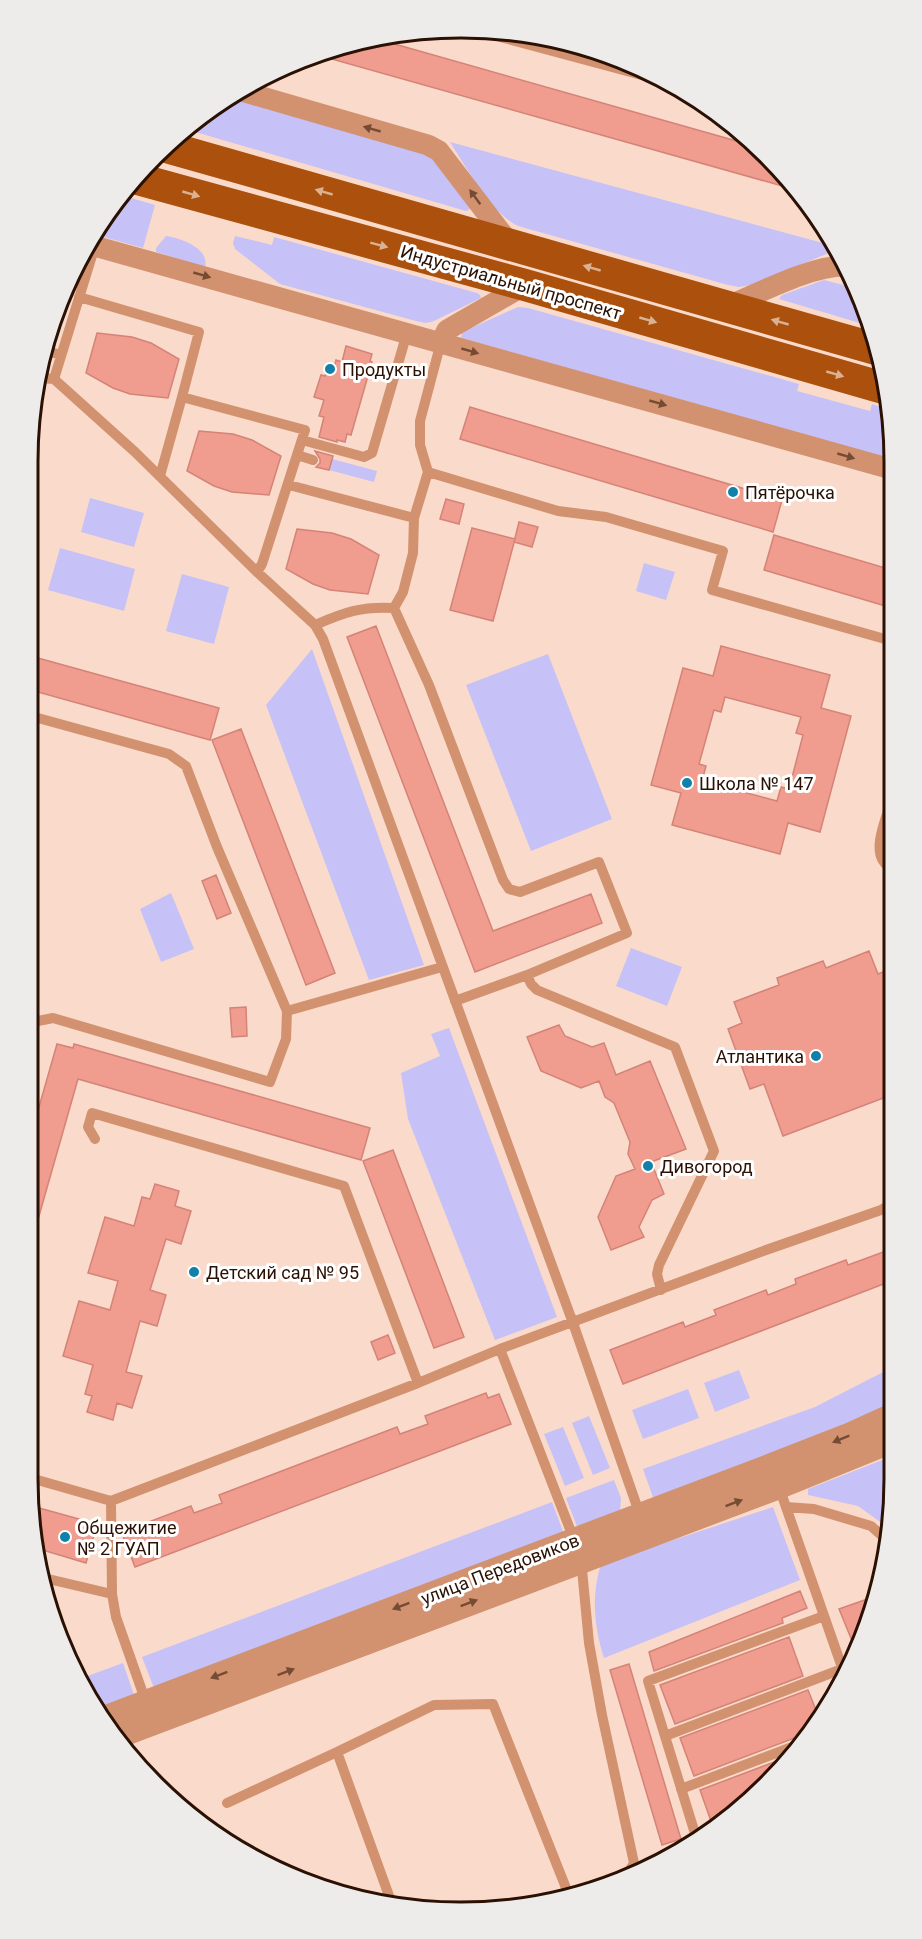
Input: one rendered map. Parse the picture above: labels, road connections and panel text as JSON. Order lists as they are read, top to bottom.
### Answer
{
  "streets": {
    "main road": ["Индустриальный проспект"],
    "street": ["улица Передовиков"]
  },
  "places": [
    "Продукты",
    "Пятёрочка",
    "Школа № 147",
    "Атлантика",
    "Дивогород",
    "Детский сад № 95",
    "Общежитие № 2 ГУАП"
  ]
}
